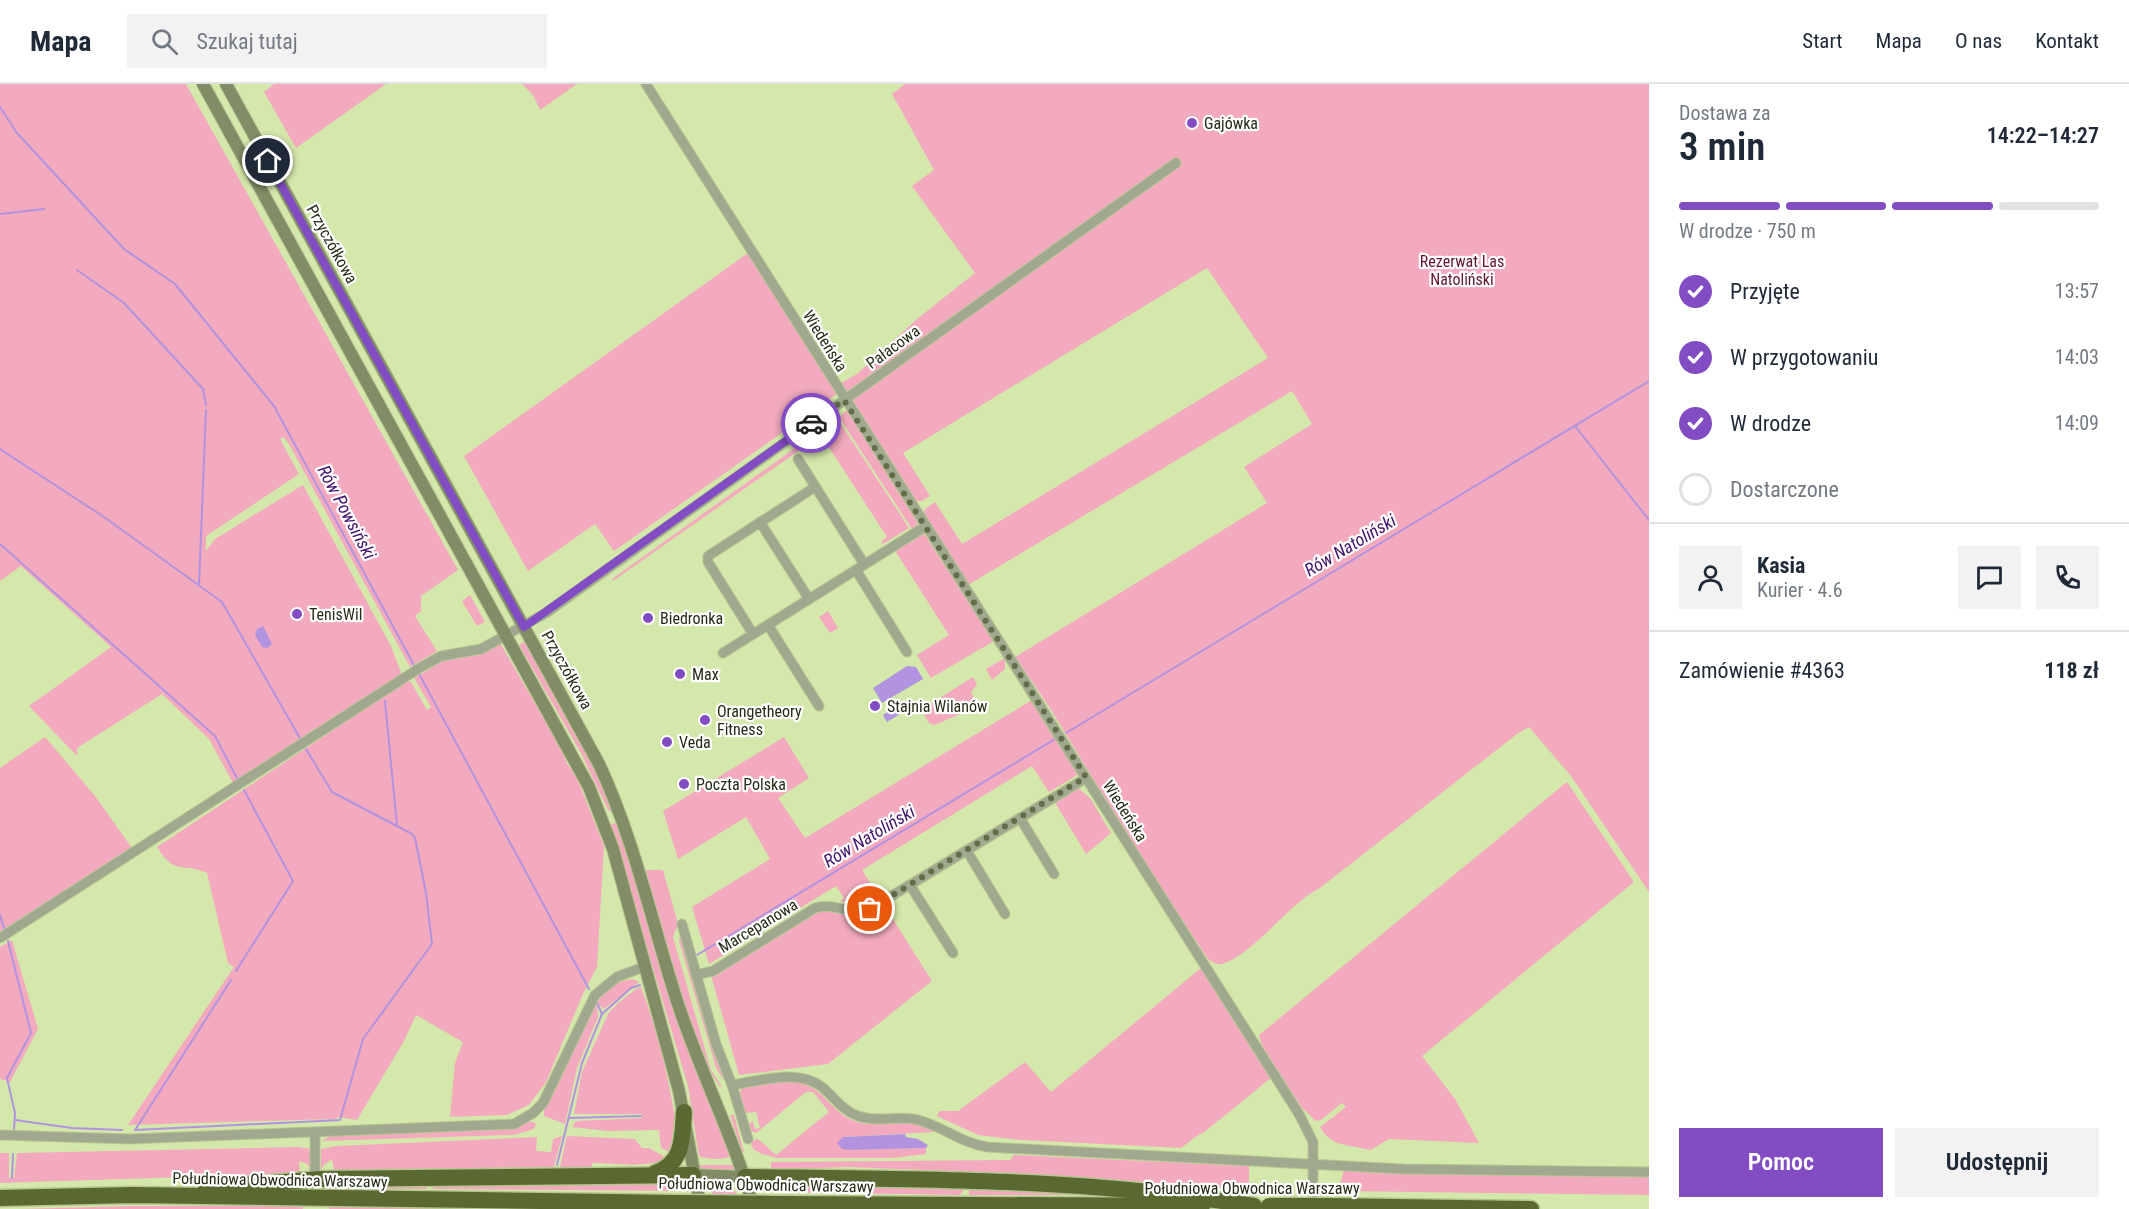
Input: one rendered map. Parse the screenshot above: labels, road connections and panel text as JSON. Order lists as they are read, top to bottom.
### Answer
{
  "streets": {
    "highway": ["Południowa Obwodnica Warszawy"],
    "main road": ["Przyczółkowa"],
    "street": ["Wiedeńska", "Pałacowa", "Marcepanowa"]
  },
  "crossings": [
    ["Przyczółkowa", "Pałacowa"],
    ["Wiedeńska", "Pałacowa"],
    ["Wiedeńska", "Marcepanowa"],
    ["Wiedeńska", "Południowa Obwodnica Warszawy"]
  ],
  "water": ["Rów Powsiński", "Rów Natoliński"],
  "parks": ["Rezerwat Las Natoliński"],
  "places": [
    "Gajówka",
    "TenisWil",
    "Biedronka",
    "Max",
    "Stajnia Wilanów",
    "Orangetheory Fitness",
    "Veda",
    "Poczta Polska"
  ],
  "page": {
    "header": "Mapa",
    "search": "Szukaj tutaj",
    "nav": [
      "Start",
      "Mapa",
      "O nas",
      "Kontakt"
    ],
    "heading": ["3 min", "Dostawa za", "14:22–14:27"],
    "panel": [
      "Kasia",
      "Kurier · 4.6",
      "Zamówienie #4363",
      "118 zł"
    ],
    "bar": "W drodze · 750 m",
    "list": [
      ["Przyjęte", "13:57"],
      ["W przygotowaniu", "14:03"],
      ["W drodze", "14:09"],
      "Dostarczone"
    ],
    "buttons": ["Pomoc", "Udostępnij"]
  }
}
